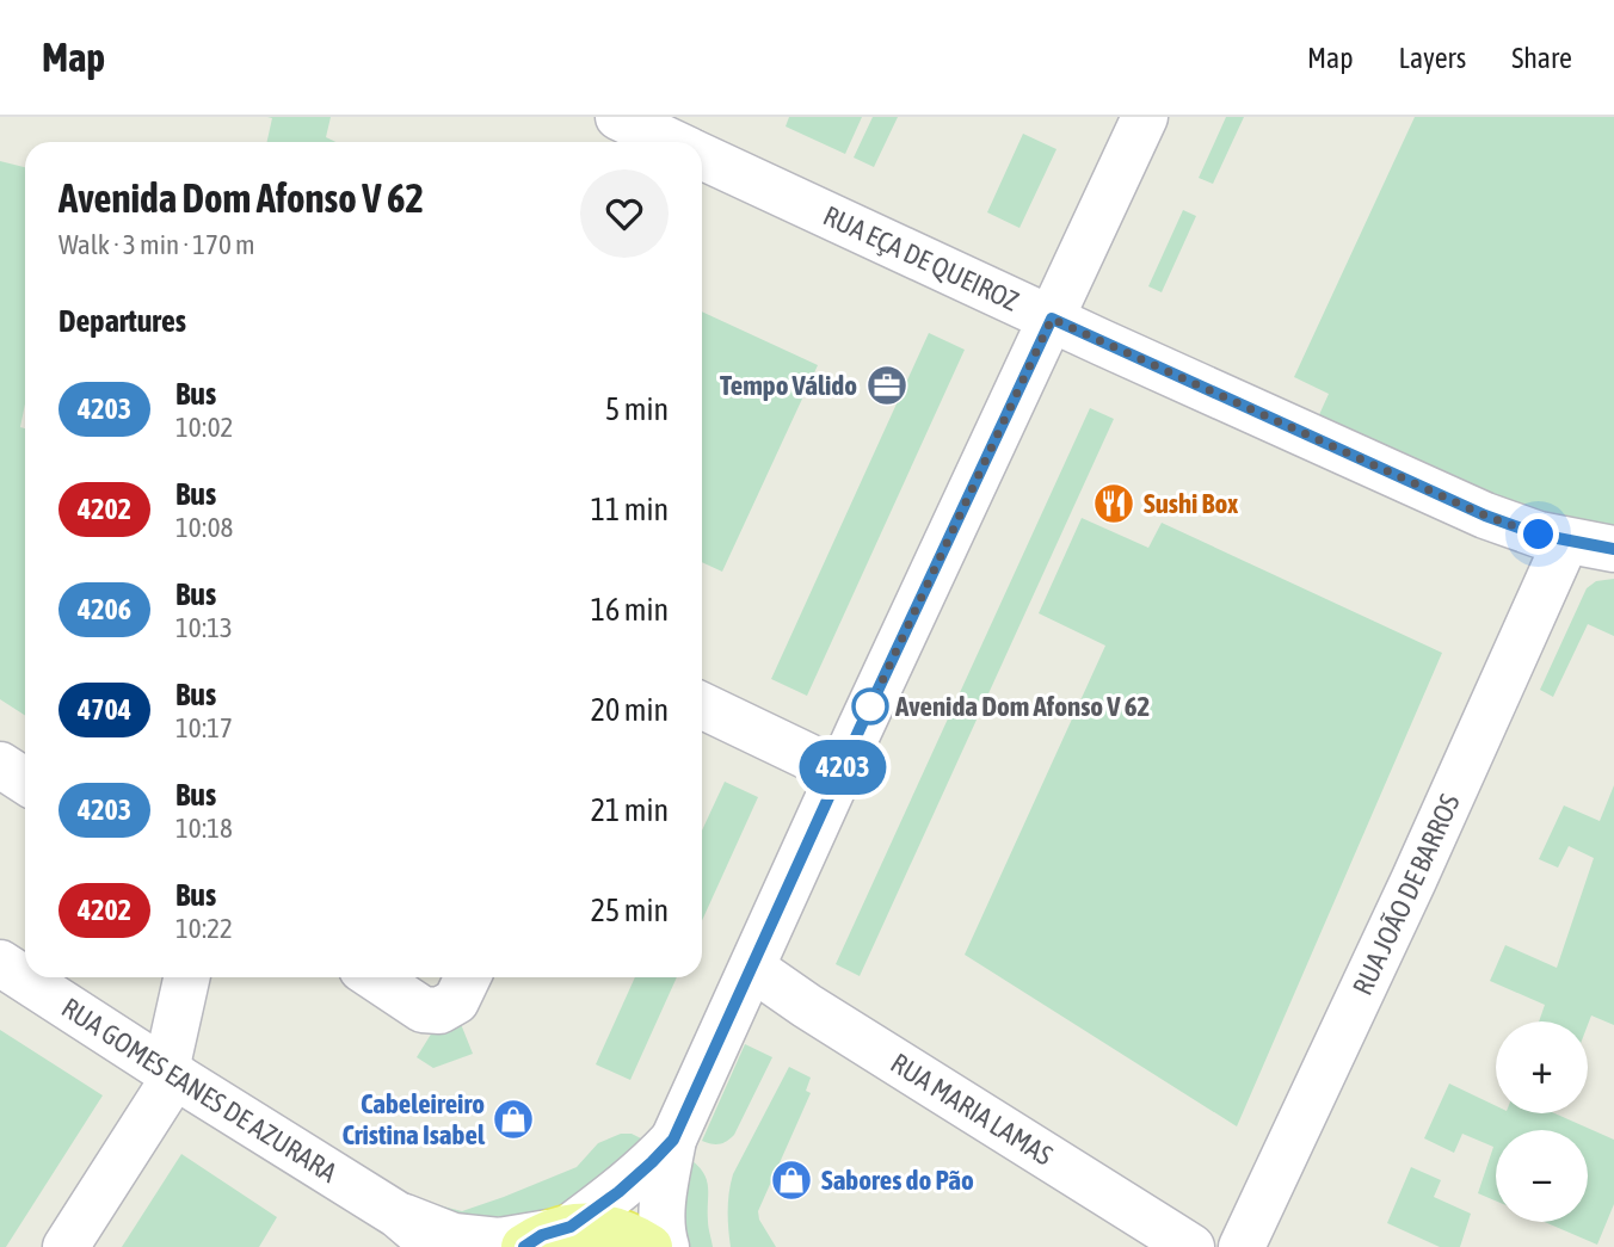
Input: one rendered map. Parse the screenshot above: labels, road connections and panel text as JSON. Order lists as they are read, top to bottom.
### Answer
{
  "streets": {
    "street": [
      "RUA EÇA DE QUEIROZ",
      "RUA JOÃO DE BARROS",
      "RUA GOMES EANES DE AZURARA",
      "RUA MARIA LAMAS"
    ]
  },
  "crossings": [
    ["RUA EÇA DE QUEIROZ", "RUA JOÃO DE BARROS"]
  ],
  "places": {
    "office": ["Tempo Válido"],
    "restaurant": ["Sushi Box"],
    "other": ["Avenida Dom Afonso V 62"],
    "shop": ["Cabeleireiro Cristina Isabel", "Sabores do Pão"]
  },
  "lines": ["bus line 4203"],
  "page": {
    "header": "Map",
    "nav": ["Map", "Layers", "Share"],
    "on_map": "4203",
    "heading": [
      ["Avenida Dom Afonso V 62", "Walk · 3 min · 170 m"],
      "Departures"
    ],
    "list": [
      {
        "mark": "4203",
        "name": "Bus",
        "note": "10:02",
        "value": "5 min"
      },
      {
        "mark": "4202",
        "name": "Bus",
        "note": "10:08",
        "value": "11 min"
      },
      {
        "mark": "4206",
        "name": "Bus",
        "note": "10:13",
        "value": "16 min"
      },
      {
        "mark": "4704",
        "name": "Bus",
        "note": "10:17",
        "value": "20 min"
      },
      {
        "mark": "4203",
        "name": "Bus",
        "note": "10:18",
        "value": "21 min"
      },
      {
        "mark": "4202",
        "name": "Bus",
        "note": "10:22",
        "value": "25 min"
      }
    ],
    "map_buttons": ["+", "−"]
  }
}
